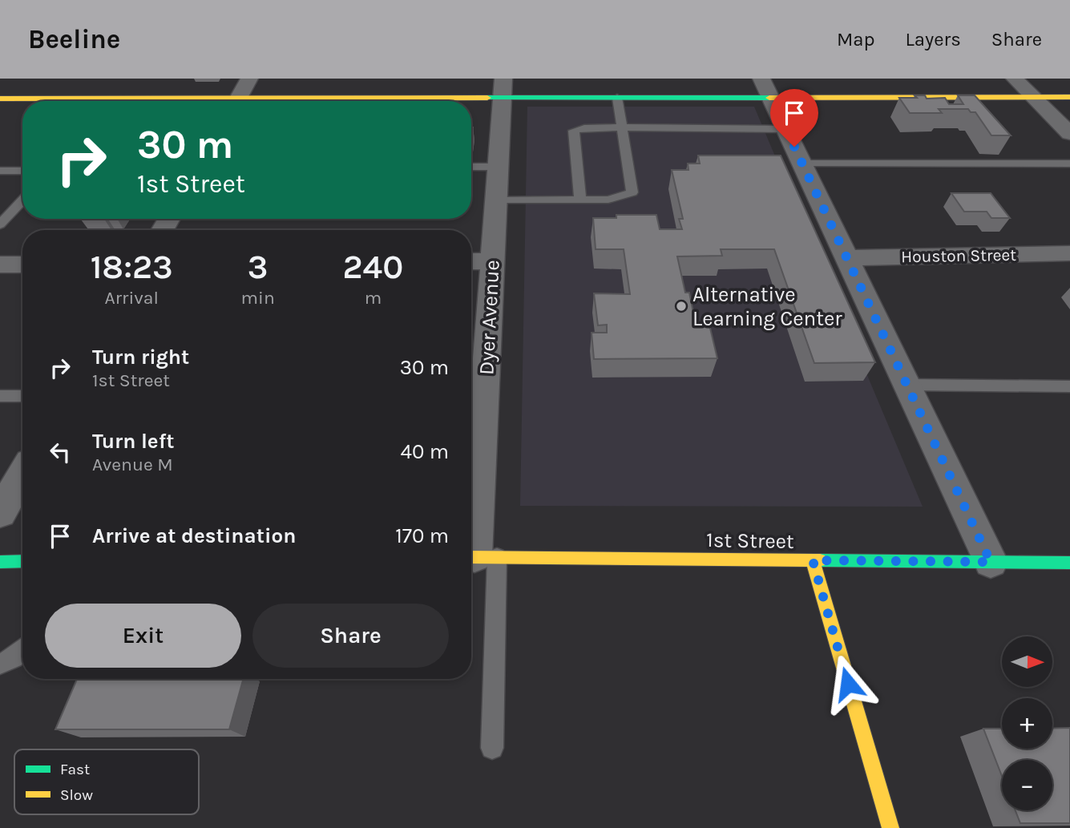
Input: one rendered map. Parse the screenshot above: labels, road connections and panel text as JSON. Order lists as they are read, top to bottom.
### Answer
{
  "streets": {
    "street": ["Houston Street", "Dyer Avenue", "1st Street"]
  },
  "crossings": [
    ["Dyer Avenue", "1st Street"]
  ],
  "places": ["Alternative Learning Center"],
  "legend": ["Fast", "Slow"],
  "north": "right",
  "page": {
    "header": "Beeline",
    "nav": ["Map", "Layers", "Share"],
    "turn": ["30 m", "1st Street"],
    "eta": [
      "18:23",
      "Arrival",
      "3",
      "min",
      "240",
      "m"
    ],
    "list": [
      {
        "name": "Turn right",
        "note": "1st Street",
        "value": "30 m"
      },
      {
        "name": "Turn left",
        "note": "Avenue M",
        "value": "40 m"
      },
      {
        "name": "Arrive at destination",
        "value": "170 m"
      }
    ],
    "buttons": ["Exit", "Share"],
    "map_buttons": ["+", "−"]
  }
}
